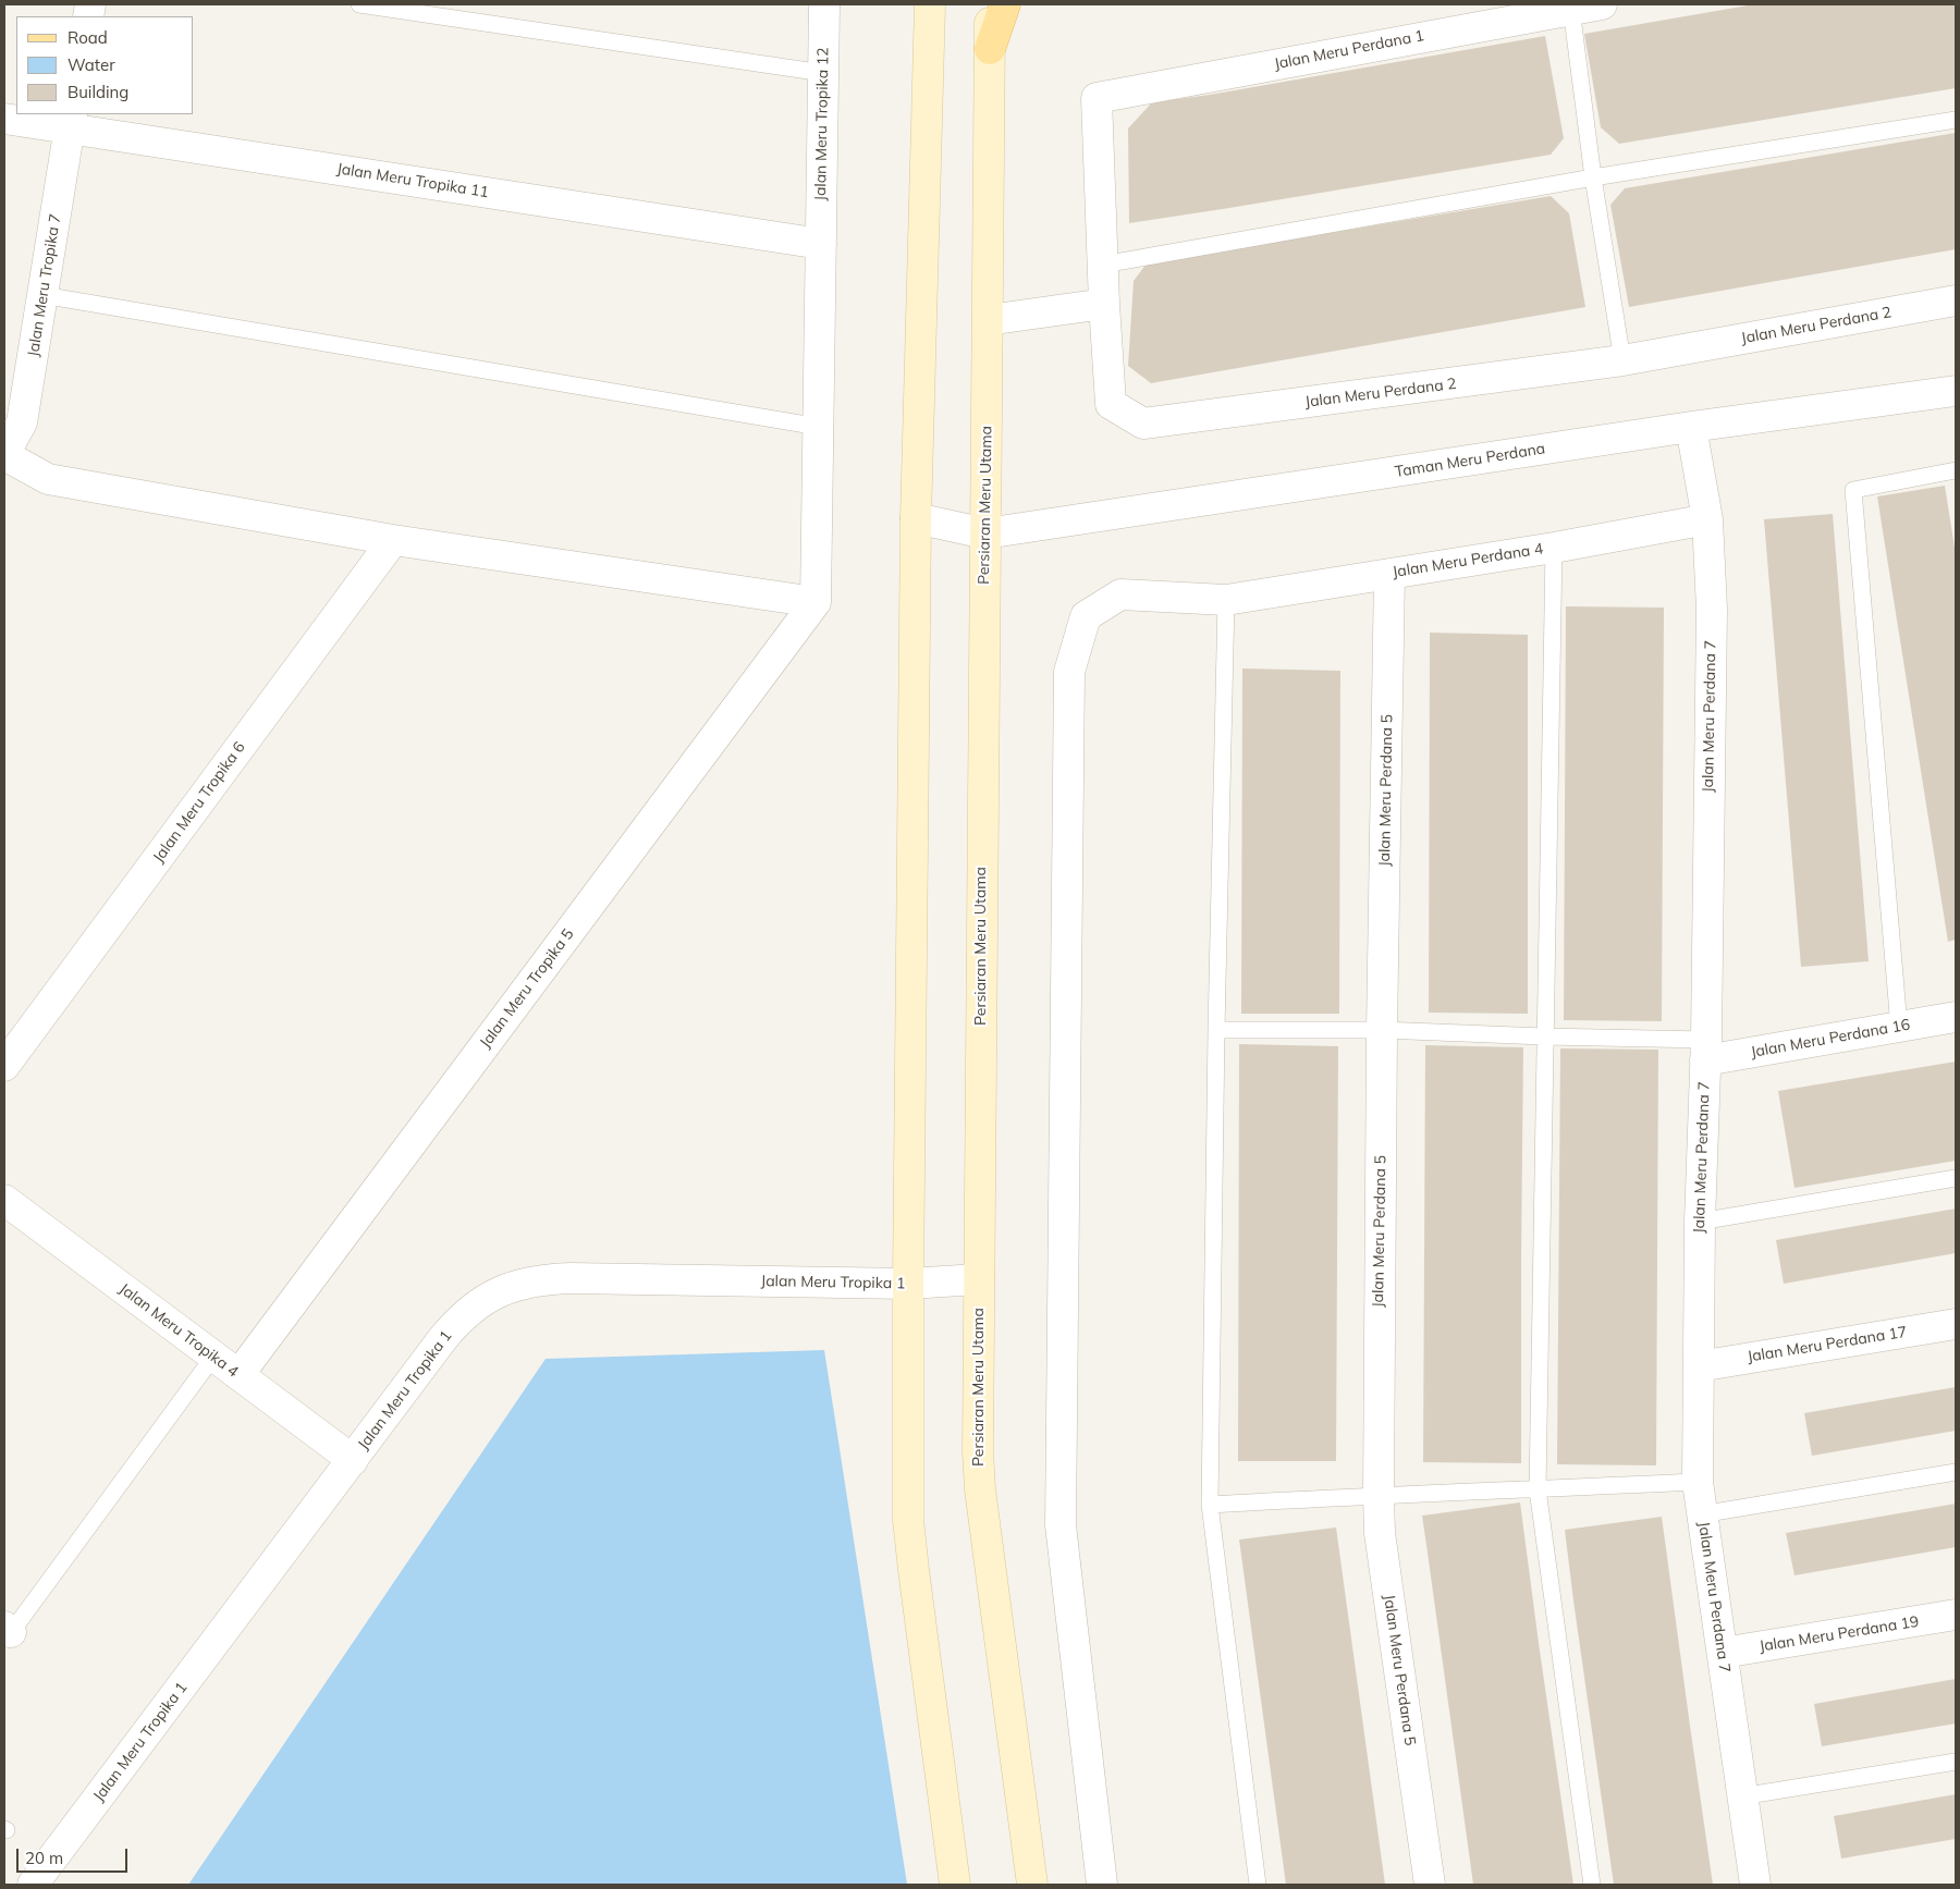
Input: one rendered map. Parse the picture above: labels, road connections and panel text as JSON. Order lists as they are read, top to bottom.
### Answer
{
  "streets": {
    "main road": ["Persiaran Meru Utama"],
    "street": [
      "Jalan Meru Perdana 1",
      "Jalan Meru Tropika 12",
      "Jalan Meru Tropika 11",
      "Jalan Meru Tropika 7",
      "Jalan Meru Perdana 2",
      "Taman Meru Perdana",
      "Jalan Meru Perdana 4",
      "Jalan Meru Perdana 7",
      "Jalan Meru Perdana 5",
      "Jalan Meru Tropika 6",
      "Jalan Meru Tropika 5",
      "Jalan Meru Perdana 16",
      "Jalan Meru Tropika 1",
      "Jalan Meru Tropika 4",
      "Jalan Meru Perdana 17",
      "Jalan Meru Perdana 19"
    ]
  },
  "crossings": [
    ["Jalan Meru Perdana 1", "Jalan Meru Perdana 2"],
    ["Jalan Meru Tropika 12", "Jalan Meru Tropika 11"],
    ["Jalan Meru Tropika 12", "Jalan Meru Tropika 5"],
    ["Jalan Meru Tropika 11", "Jalan Meru Tropika 7"],
    ["Taman Meru Perdana", "Persiaran Meru Utama"],
    ["Taman Meru Perdana", "Jalan Meru Perdana 7"],
    ["Persiaran Meru Utama", "Jalan Meru Tropika 1"],
    ["Jalan Meru Perdana 4", "Jalan Meru Perdana 7"],
    ["Jalan Meru Perdana 4", "Jalan Meru Perdana 5"],
    ["Jalan Meru Perdana 7", "Jalan Meru Perdana 16"],
    ["Jalan Meru Perdana 7", "Jalan Meru Perdana 17"],
    ["Jalan Meru Perdana 7", "Jalan Meru Perdana 19"],
    ["Jalan Meru Tropika 5", "Jalan Meru Tropika 4"],
    ["Jalan Meru Tropika 1", "Jalan Meru Tropika 4"]
  ],
  "legend": ["Road", "Water", "Building"],
  "scale_bar": "20 m"
}
